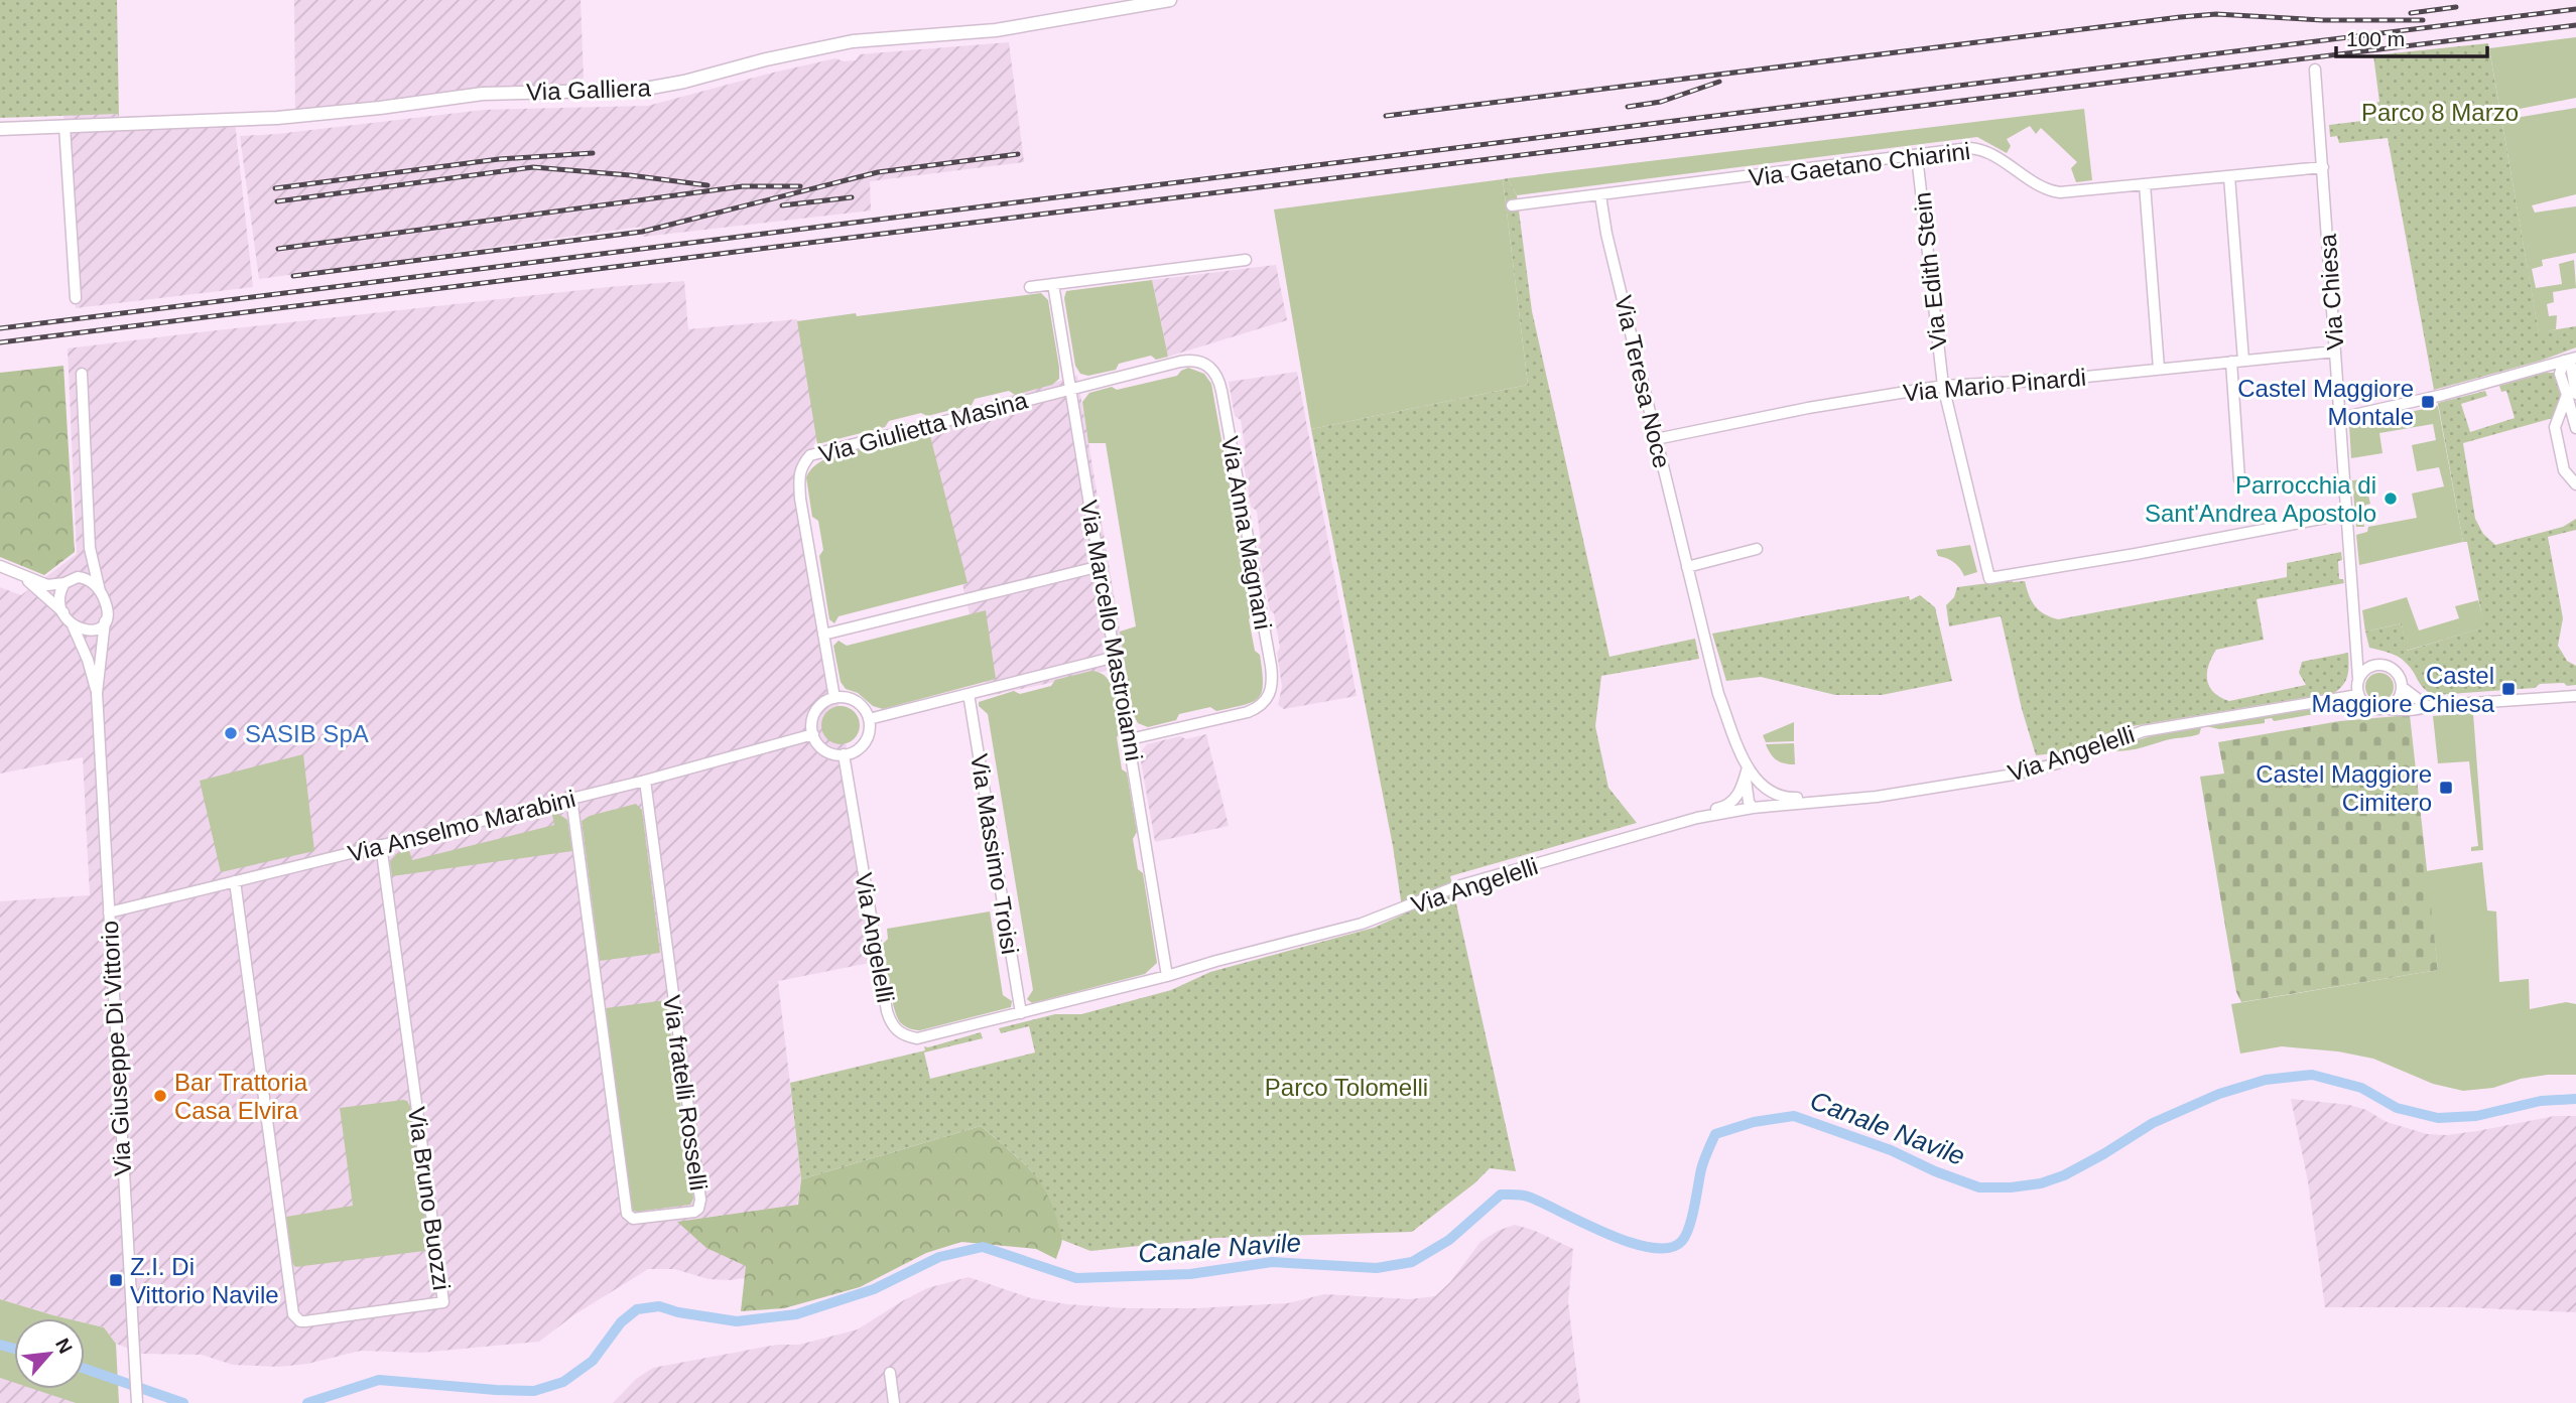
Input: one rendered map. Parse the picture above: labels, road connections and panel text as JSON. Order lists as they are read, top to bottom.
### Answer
{
  "streets": {
    "main road": ["Via Galliera"],
    "street": [
      "Via Gaetano Chiarini",
      "Via Edith Stein",
      "Via Chiesa",
      "Via Teresa Noce",
      "Via Mario Pinardi",
      "Via Giulietta Masina",
      "Via Anna Magnani",
      "Via Marcello Mastroianni",
      "Via Angelelli",
      "Via Anselmo Marabini",
      "Via Massimo Troisi",
      "Via Giuseppe Di Vittorio",
      "Via fratelli Rosselli",
      "Via Bruno Buozzi"
    ]
  },
  "crossings": [
    ["Via Gaetano Chiarini", "Via Edith Stein"],
    ["Via Gaetano Chiarini", "Via Chiesa"],
    ["Via Gaetano Chiarini", "Via Teresa Noce"],
    ["Via Edith Stein", "Via Mario Pinardi"],
    ["Via Chiesa", "Via Mario Pinardi"],
    ["Via Chiesa", "Via Angelelli"],
    ["Via Teresa Noce", "Via Mario Pinardi"],
    ["Via Teresa Noce", "Via Angelelli"],
    ["Via Giulietta Masina", "Via Anna Magnani"],
    ["Via Giulietta Masina", "Via Marcello Mastroianni"],
    ["Via Giulietta Masina", "Via Angelelli"],
    ["Via Giulietta Masina", "Via Anselmo Marabini"],
    ["Via Anna Magnani", "Via Marcello Mastroianni"],
    ["Via Marcello Mastroianni", "Via Angelelli"],
    ["Via Angelelli", "Via Anselmo Marabini"],
    ["Via Angelelli", "Via Massimo Troisi"],
    ["Via Anselmo Marabini", "Via Giuseppe Di Vittorio"],
    ["Via Anselmo Marabini", "Via fratelli Rosselli"],
    ["Via Anselmo Marabini", "Via Bruno Buozzi"]
  ],
  "water": ["Canale Navile"],
  "parks": ["Parco 8 Marzo", "Parco Tolomelli"],
  "places": {
    "transit": [
      "Castel Maggiore Montale",
      "Castel Maggiore Chiesa",
      "Castel Maggiore Cimitero",
      "Z.I. Di Vittorio Navile"
    ],
    "other": ["Parrocchia di Sant'Andrea Apostolo", "SASIB SpA", "Bar Trattoria Casa Elvira"]
  },
  "scale_bar": "100 m",
  "north": "top right"
}
